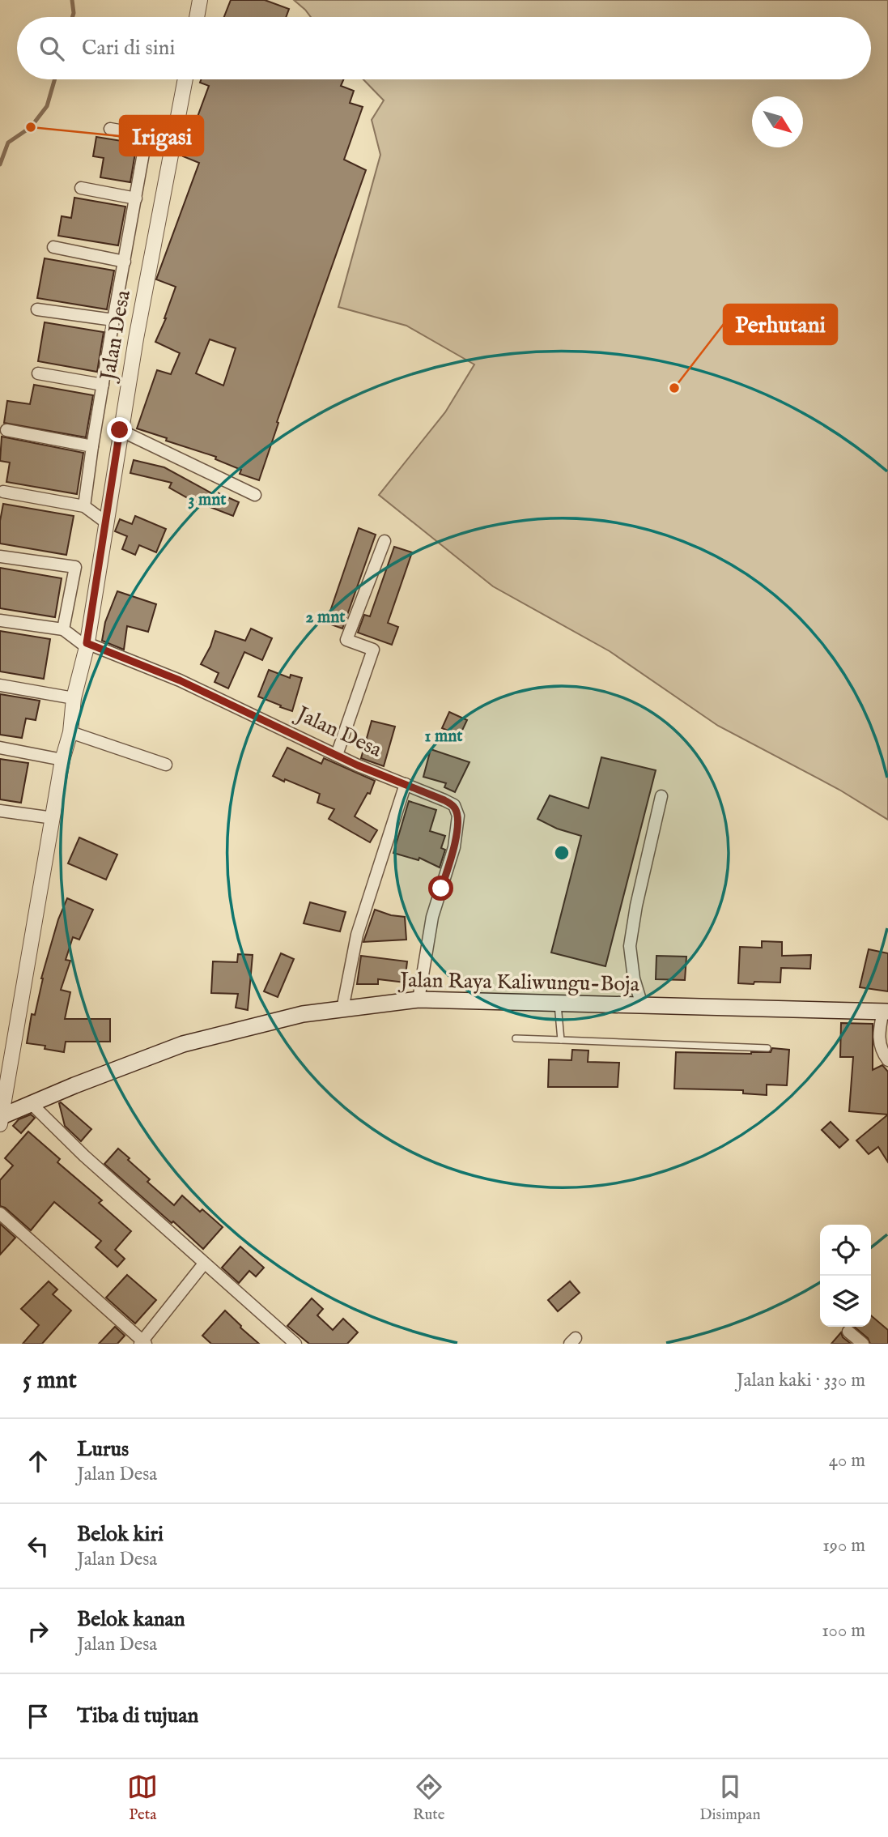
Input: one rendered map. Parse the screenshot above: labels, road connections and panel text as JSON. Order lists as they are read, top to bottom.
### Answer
{
  "streets": {
    "main road": ["Jalan Raya Kaliwungu-Boja"],
    "street": ["Jalan Desa"]
  },
  "crossings": [
    ["Jalan Desa", "Jalan Raya Kaliwungu-Boja"]
  ],
  "places": ["Irigasi", "Perhutani"],
  "north": "bottom right",
  "page": {
    "search": "Cari di sini",
    "heading": ["5 mnt", "Jalan kaki · 330 m"],
    "list": [
      ["Lurus", "Jalan Desa", "40 m"],
      ["Belok kiri", "Jalan Desa", "190 m"],
      ["Belok kanan", "Jalan Desa", "100 m"],
      "Tiba di tujuan"
    ],
    "nav": ["Peta", "Rute", "Disimpan"]
  },
  "rings": ["3 mnt", "2 mnt", "1 mnt"]
}
